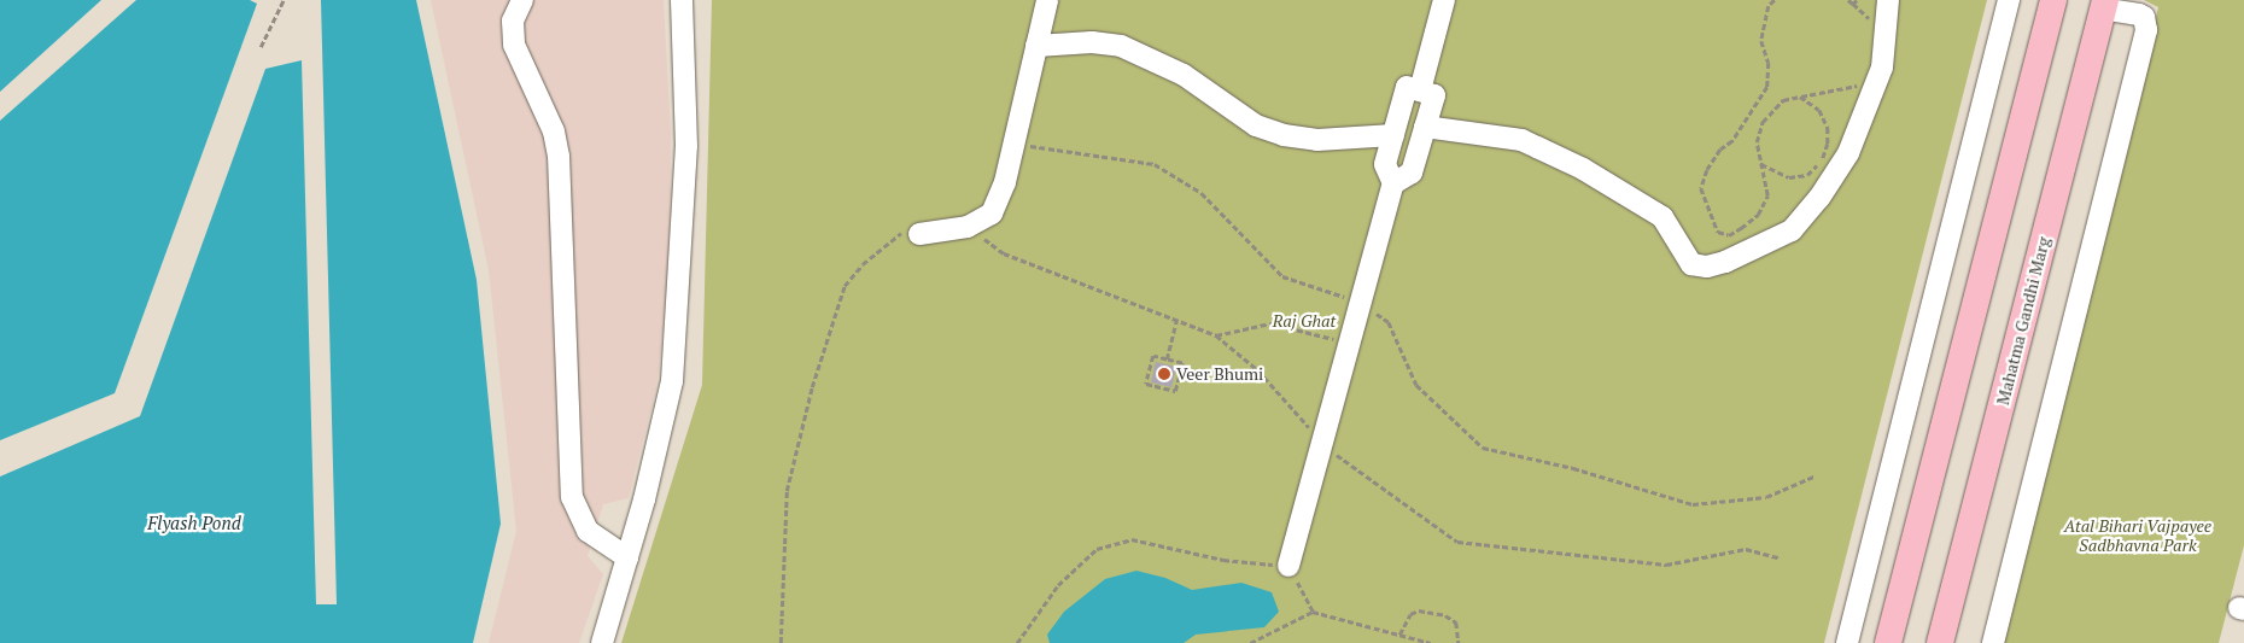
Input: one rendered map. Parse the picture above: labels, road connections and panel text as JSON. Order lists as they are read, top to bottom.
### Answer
{
  "streets": {
    "main road": ["Mahatma Gandhi Marg"]
  },
  "water": ["Flyash Pond"],
  "parks": ["Raj Ghat", "Atal Bihari Vajpayee Sadbhavna Park"],
  "places": ["Veer Bhumi"]
}
